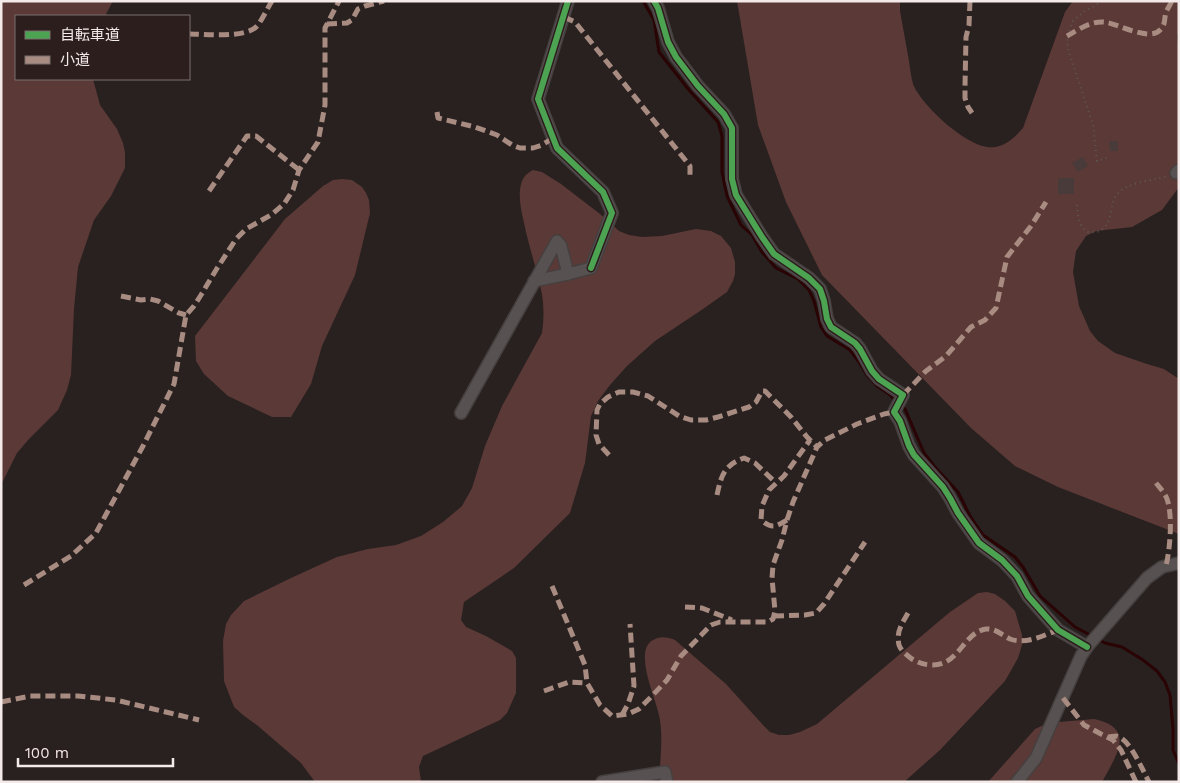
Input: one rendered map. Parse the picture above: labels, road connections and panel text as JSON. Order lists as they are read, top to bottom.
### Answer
{
  "legend": ["自転車道", "小道"],
  "scale_bar": "100 m"
}
